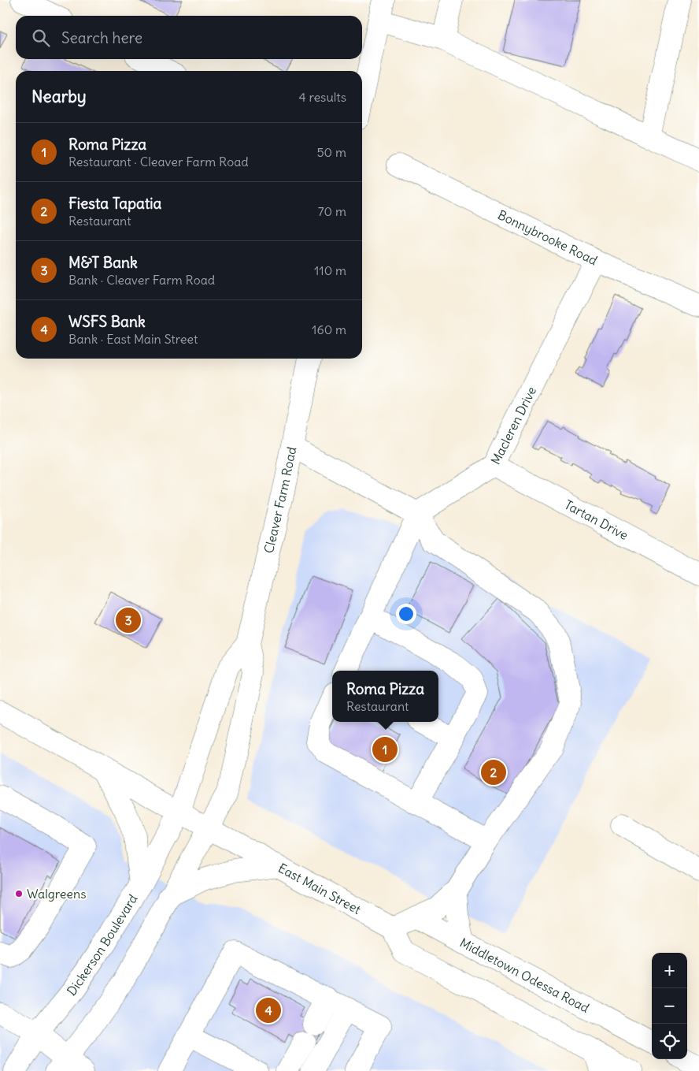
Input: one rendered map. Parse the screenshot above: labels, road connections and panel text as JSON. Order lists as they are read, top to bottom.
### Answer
{
  "streets": {
    "street": [
      "Bonnybrooke Road",
      "Macleren Drive",
      "Cleaver Farm Road",
      "Tartan Drive",
      "East Main Street",
      "Dickerson Boulevard",
      "Middletown Odessa Road"
    ]
  },
  "crossings": [
    ["Bonnybrooke Road", "Macleren Drive"],
    ["Macleren Drive", "Tartan Drive"],
    ["Cleaver Farm Road", "East Main Street"],
    ["Cleaver Farm Road", "Dickerson Boulevard"],
    ["East Main Street", "Dickerson Boulevard"]
  ],
  "places": ["Walgreens"],
  "page": {
    "search": "Search here",
    "heading": ["Nearby", "4 results"],
    "list": [
      {
        "mark": "1",
        "name": "Roma Pizza",
        "note": "Restaurant · Cleaver Farm Road",
        "value": "50 m"
      },
      {
        "mark": "2",
        "name": "Fiesta Tapatia",
        "note": "Restaurant",
        "value": "70 m"
      },
      {
        "mark": "3",
        "name": "M&T Bank",
        "note": "Bank · Cleaver Farm Road",
        "value": "110 m"
      },
      {
        "mark": "4",
        "name": "WSFS Bank",
        "note": "Bank · East Main Street",
        "value": "160 m"
      }
    ],
    "pins": [
      "3",
      "1",
      "2",
      "4"
    ],
    "popup": ["Roma Pizza", "Restaurant"],
    "map_buttons": ["+", "−"]
  }
}
